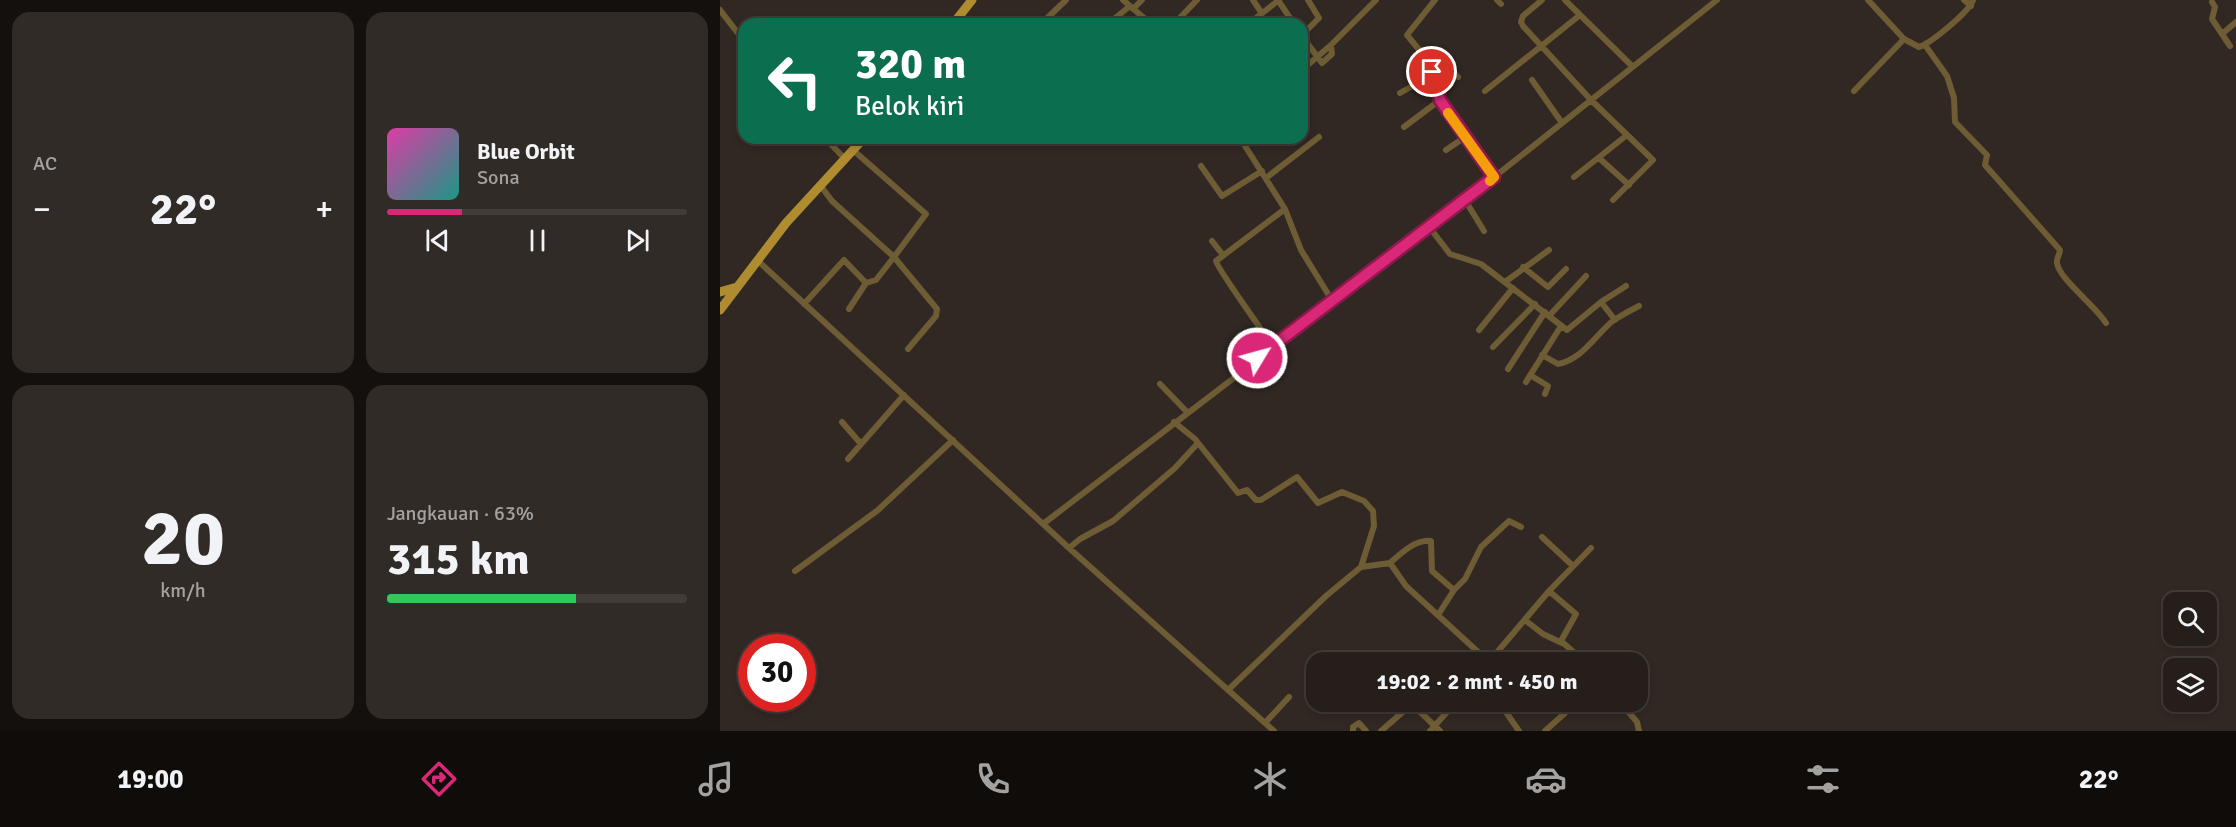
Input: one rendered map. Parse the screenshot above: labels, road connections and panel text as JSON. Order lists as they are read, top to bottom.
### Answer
{
  "page": {
    "tile": [
      "AC",
      ["20", "km/h"],
      ["Jangkauan · 63%", "315 km"]
    ],
    "turn": ["320 m", "Belok kiri"],
    "song": ["Blue Orbit", "Sona"],
    "heat": ["−", "22°", "+"],
    "limit": "30",
    "trip": "19:02 · 2 mnt · 450 m",
    "tabs": ["19:00", "22°"]
  }
}
